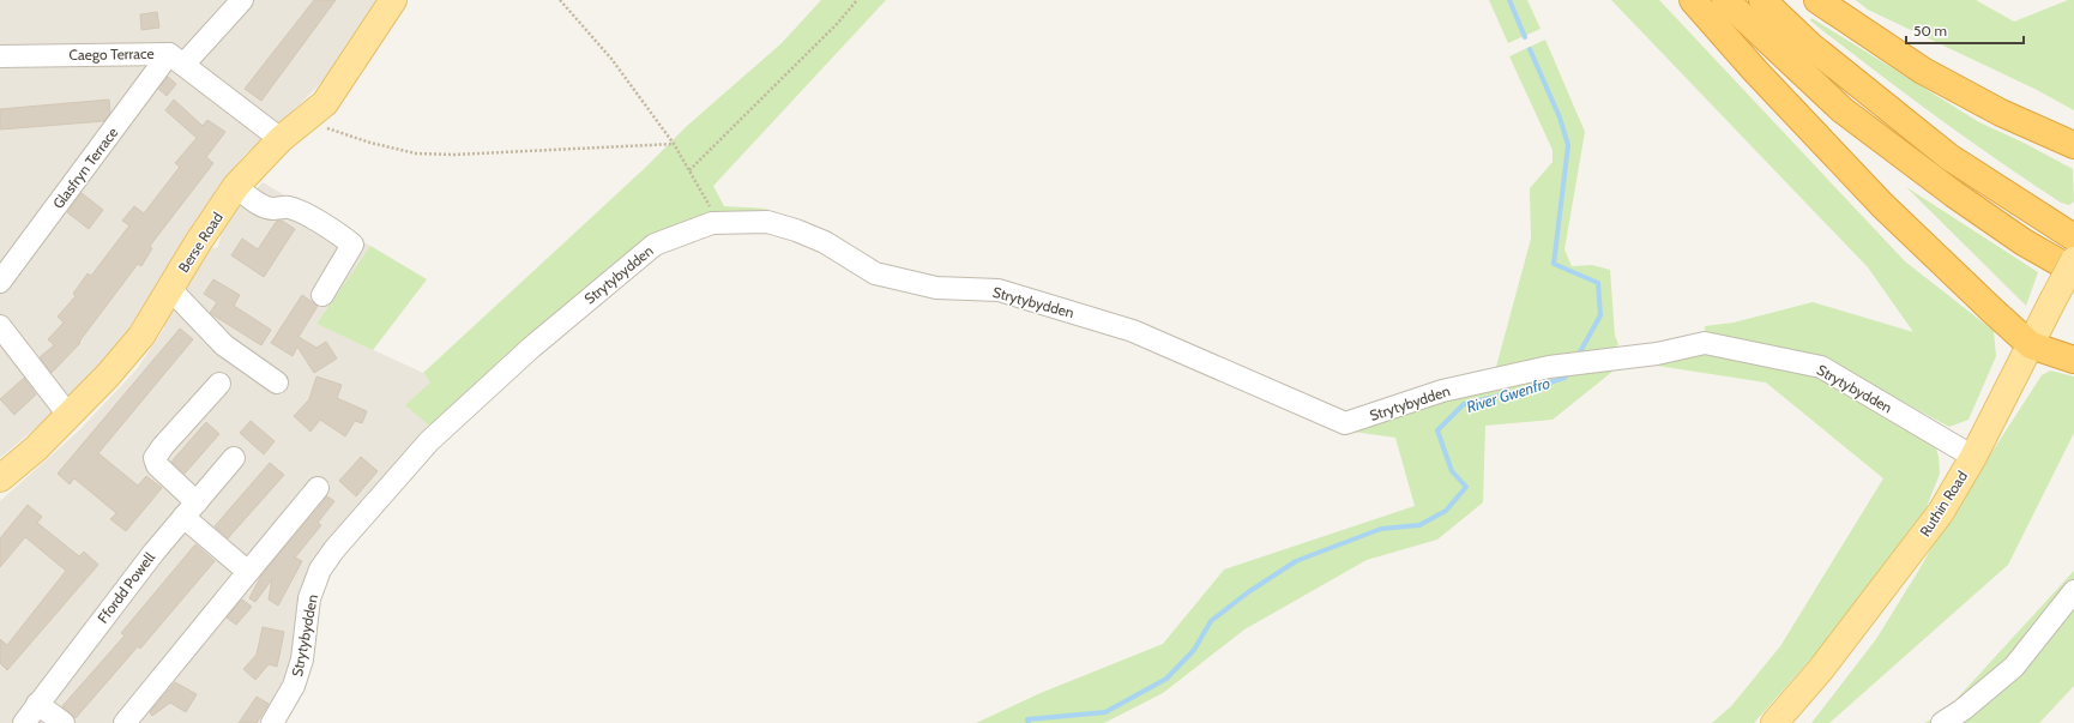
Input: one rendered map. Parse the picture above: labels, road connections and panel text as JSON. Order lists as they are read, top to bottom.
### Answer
{
  "streets": {
    "main road": ["Berse Road", "Ruthin Road"],
    "street": [
      "Caego Terrace",
      "Glasfryn Terrace",
      "Strytybydden",
      "Ffordd Powell"
    ]
  },
  "crossings": [
    ["Caego Terrace", "Glasfryn Terrace"],
    ["Strytybydden", "Ruthin Road"]
  ],
  "water": ["River Gwenfro"],
  "scale_bar": "50 m"
}
